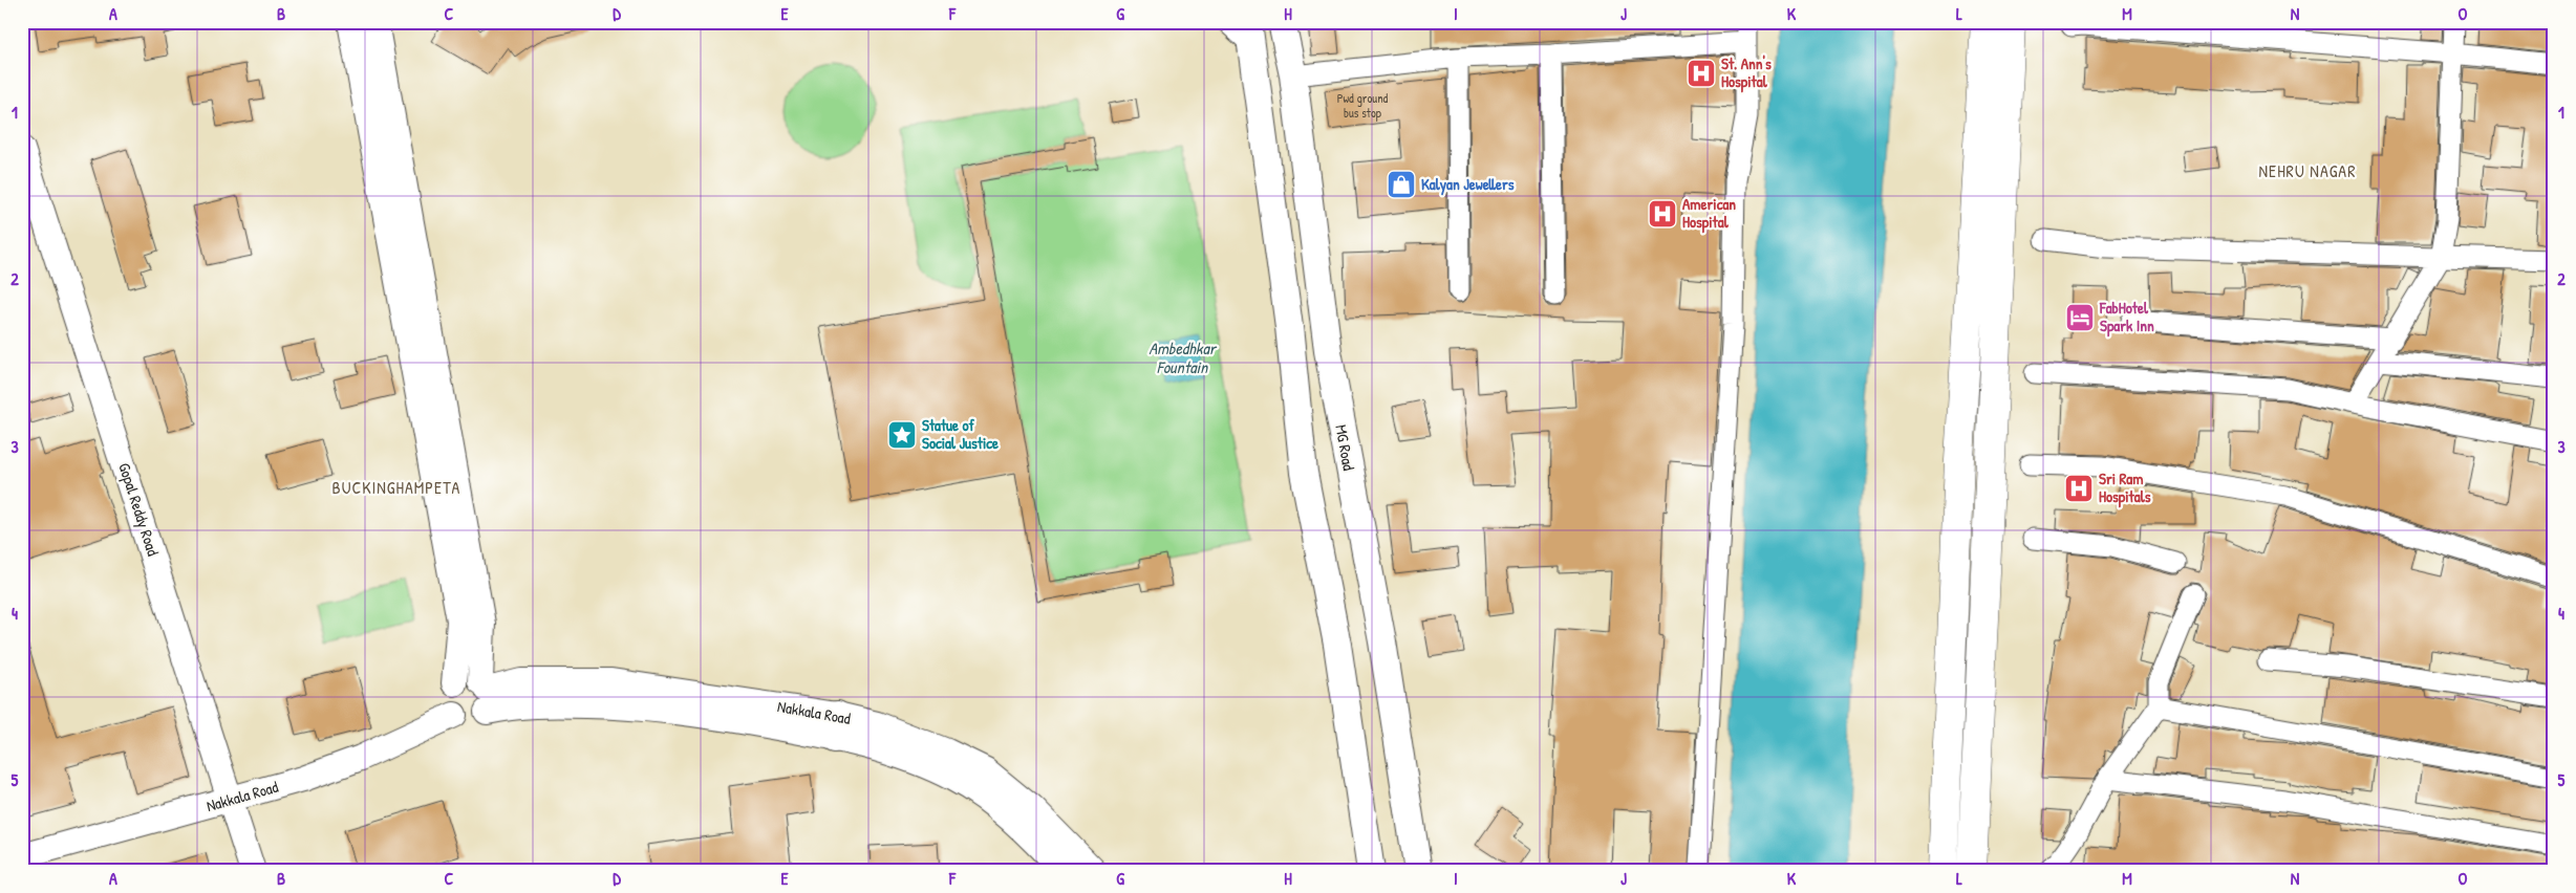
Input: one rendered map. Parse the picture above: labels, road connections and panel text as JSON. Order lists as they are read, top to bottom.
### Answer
{
  "streets": {
    "main road": ["MG Road"],
    "street": ["Gopal Reddy Road", "Nakkala Road"]
  },
  "crossings": [
    ["Gopal Reddy Road", "Nakkala Road"]
  ],
  "districts": ["NEHRU NAGAR", "BUCKINGHAMPETA"],
  "water": ["Ambedhkar Fountain"],
  "places": {
    "hospital": ["St. Ann's Hospital", "American Hospital", "Sri Ram Hospitals"],
    "shop": ["Kalyan Jewellers"],
    "hotel": ["FabHotel Spark Inn"],
    "place": ["Statue of Social Justice"]
  },
  "house_numbers": ["Pwd ground bus stop"],
  "grid": {
    "columns": [
      "A",
      "B",
      "C",
      "D",
      "E",
      "F",
      "G",
      "H",
      "I",
      "J",
      "K",
      "L",
      "M",
      "N",
      "O"
    ],
    "rows": [
      "1",
      "2",
      "3",
      "4",
      "5"
    ]
  }
}
